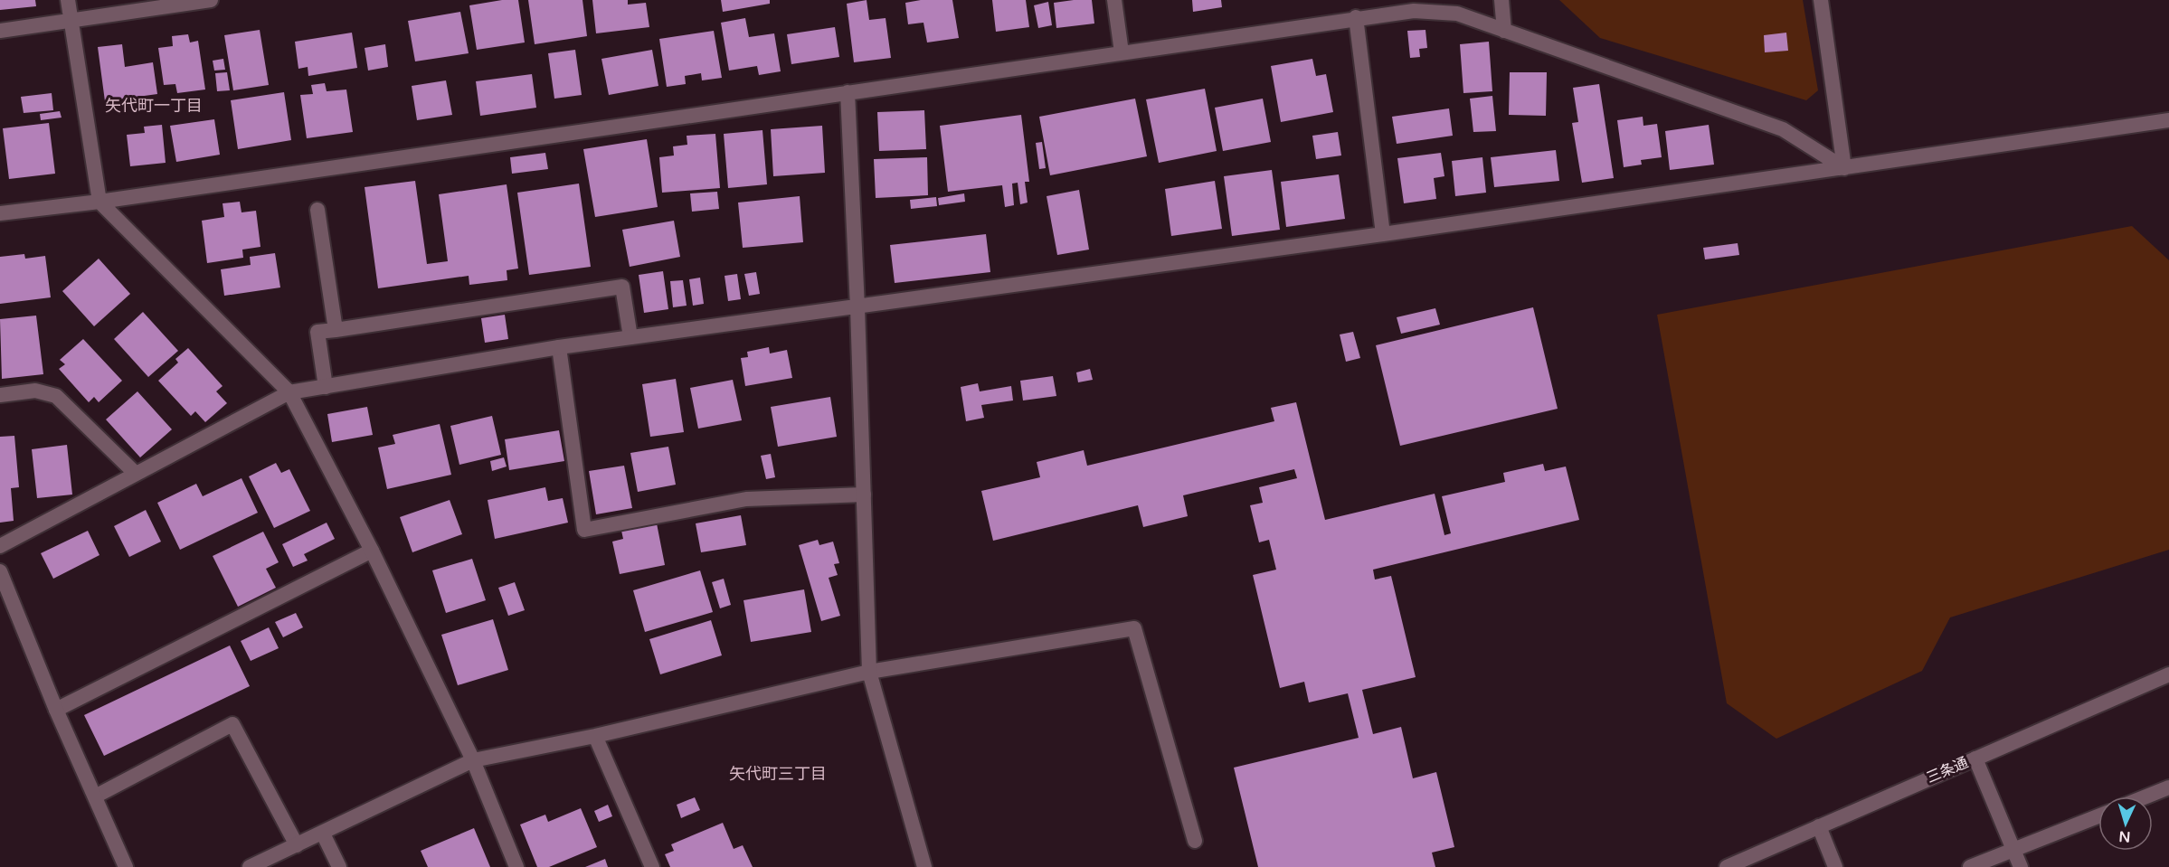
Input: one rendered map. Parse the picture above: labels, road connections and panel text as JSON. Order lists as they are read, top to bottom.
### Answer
{
  "streets": {
    "street": ["三条通"]
  },
  "districts": ["矢代町一丁目", "矢代町三丁目"],
  "north": "bottom"
}
